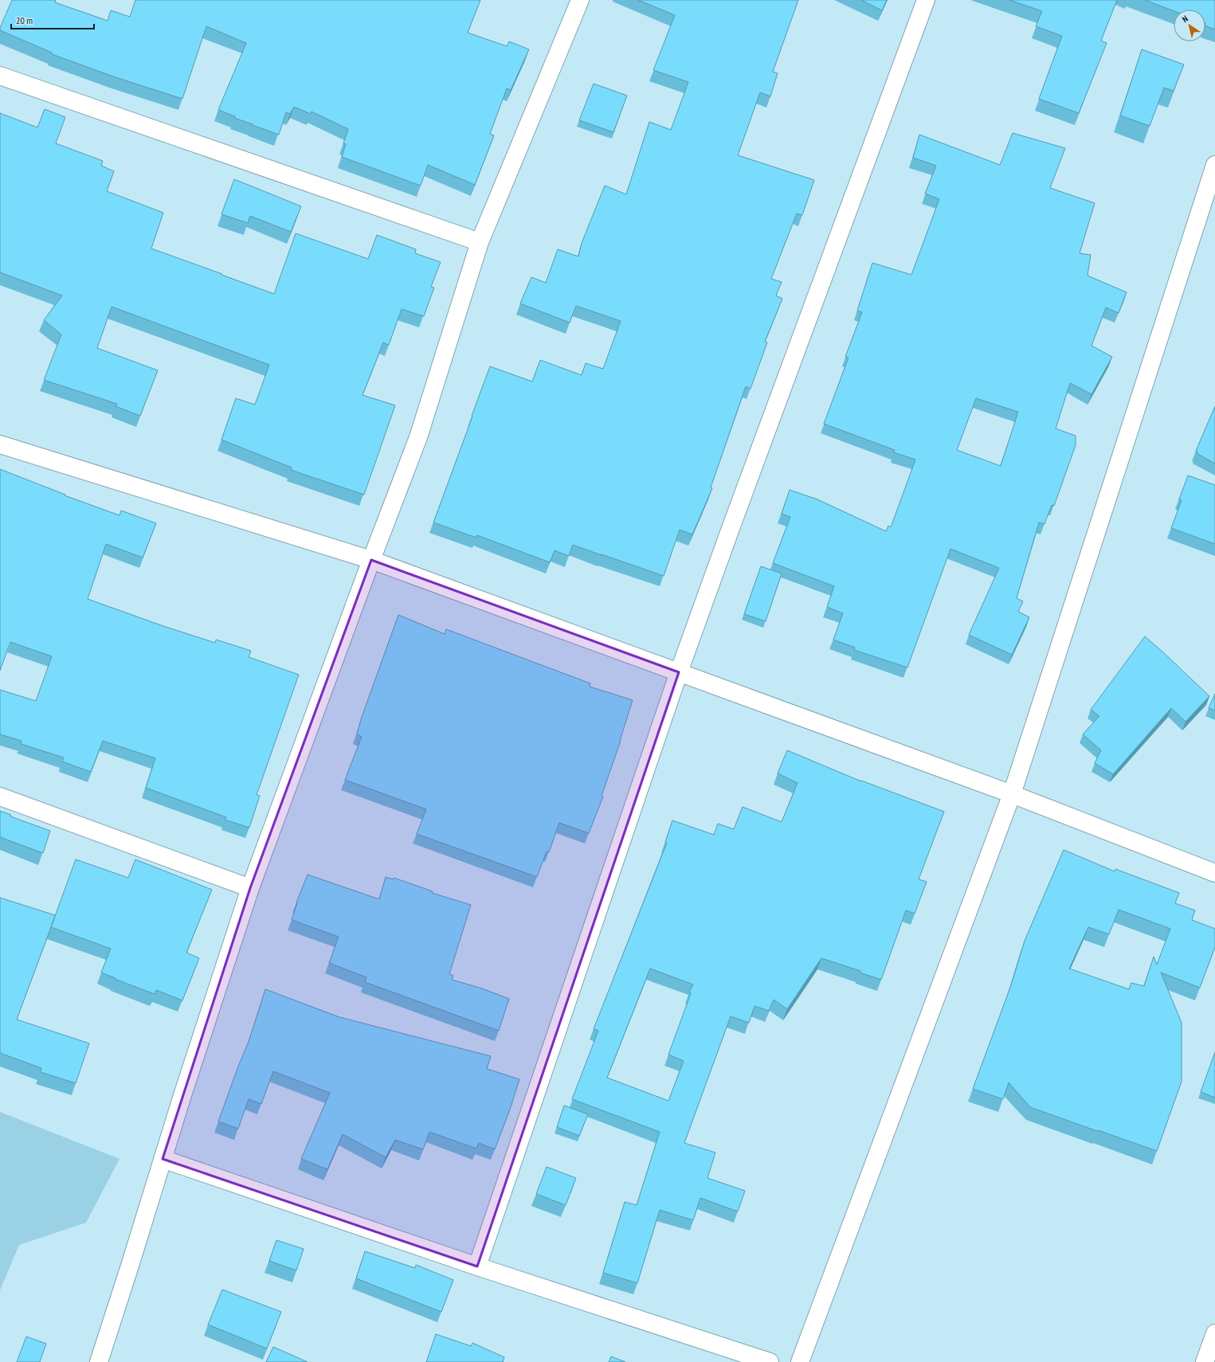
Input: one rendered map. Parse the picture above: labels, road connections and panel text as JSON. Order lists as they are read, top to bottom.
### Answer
{
  "scale_bar": "20 m",
  "north": "top left"
}
